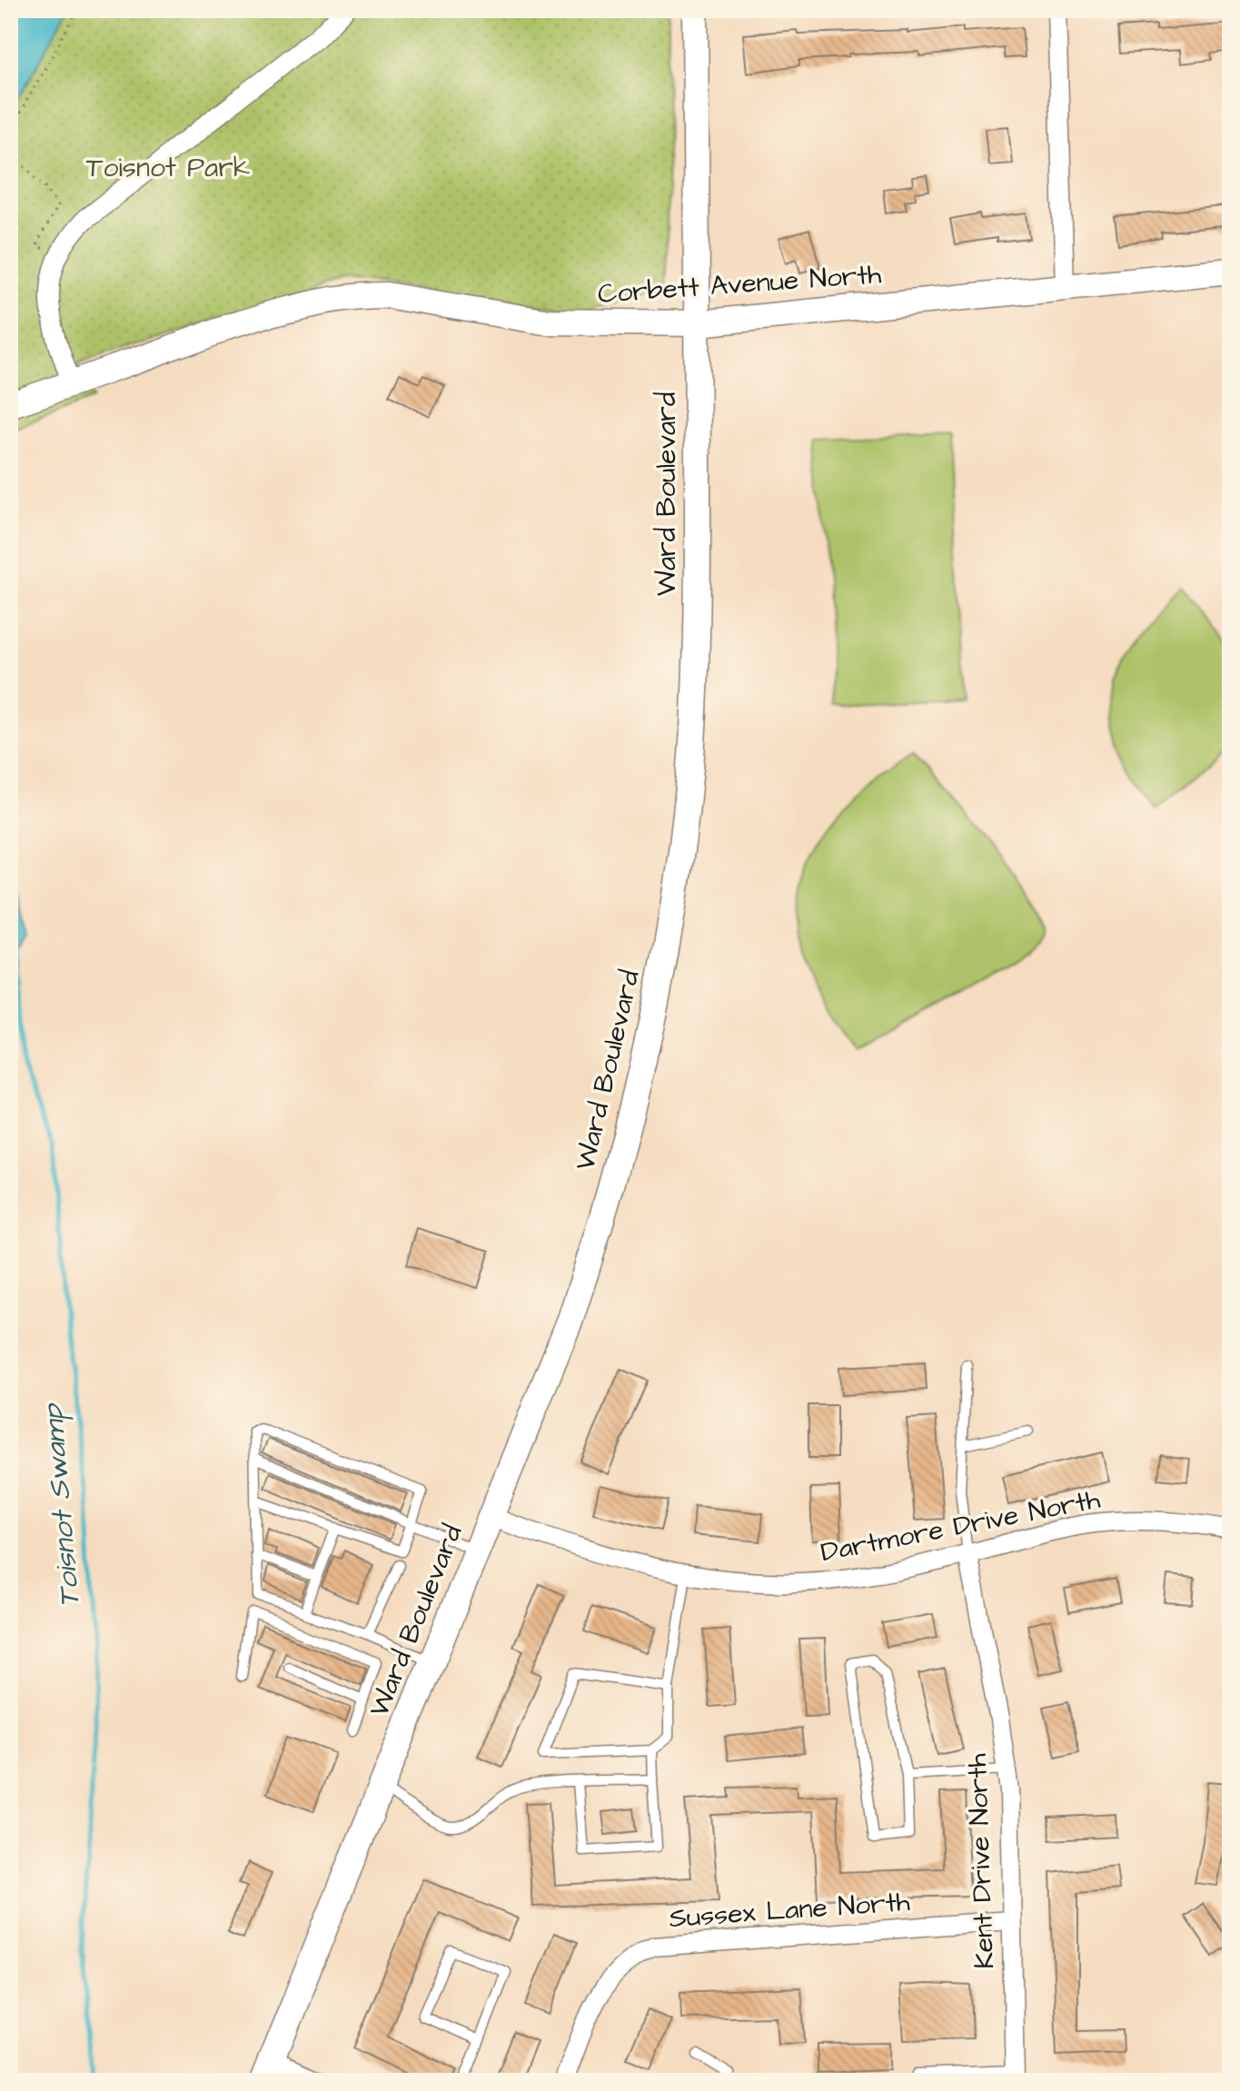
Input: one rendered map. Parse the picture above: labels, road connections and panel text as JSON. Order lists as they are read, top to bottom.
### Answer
{
  "streets": {
    "main road": ["Corbett Avenue North", "Ward Boulevard"],
    "street": ["Dartmore Drive North", "Kent Drive North", "Sussex Lane North"]
  },
  "crossings": [
    ["Corbett Avenue North", "Ward Boulevard"],
    ["Ward Boulevard", "Dartmore Drive North"],
    ["Dartmore Drive North", "Kent Drive North"],
    ["Kent Drive North", "Sussex Lane North"]
  ],
  "water": ["Toisnot Swamp"],
  "parks": ["Toisnot Park"]
}
